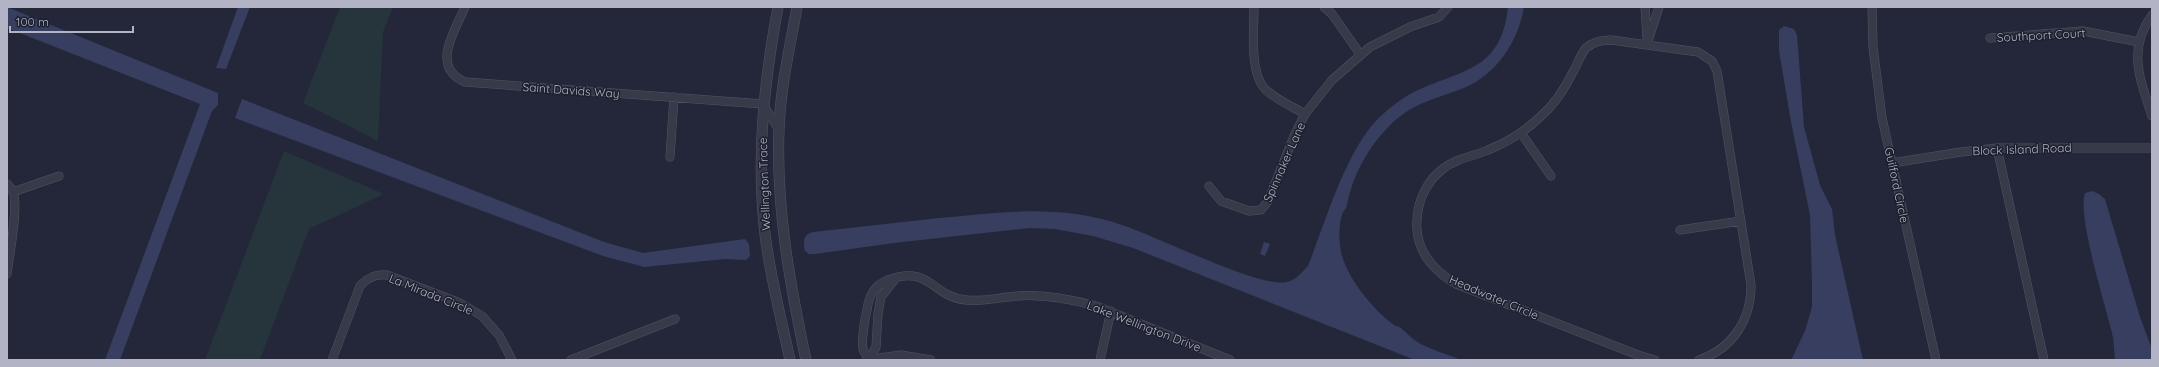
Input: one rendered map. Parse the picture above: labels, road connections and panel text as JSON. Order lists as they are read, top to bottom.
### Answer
{
  "streets": {
    "street": [
      "Southport Court",
      "Saint Davids Way",
      "Block Island Road",
      "Spinnaker Lane",
      "Wellington Trace",
      "Guilford Circle",
      "La Mirada Circle",
      "Headwater Circle",
      "Lake Wellington Drive"
    ]
  },
  "crossings": [
    ["Saint Davids Way", "Wellington Trace"],
    ["Block Island Road", "Guilford Circle"]
  ],
  "scale_bar": "100 m"
}
